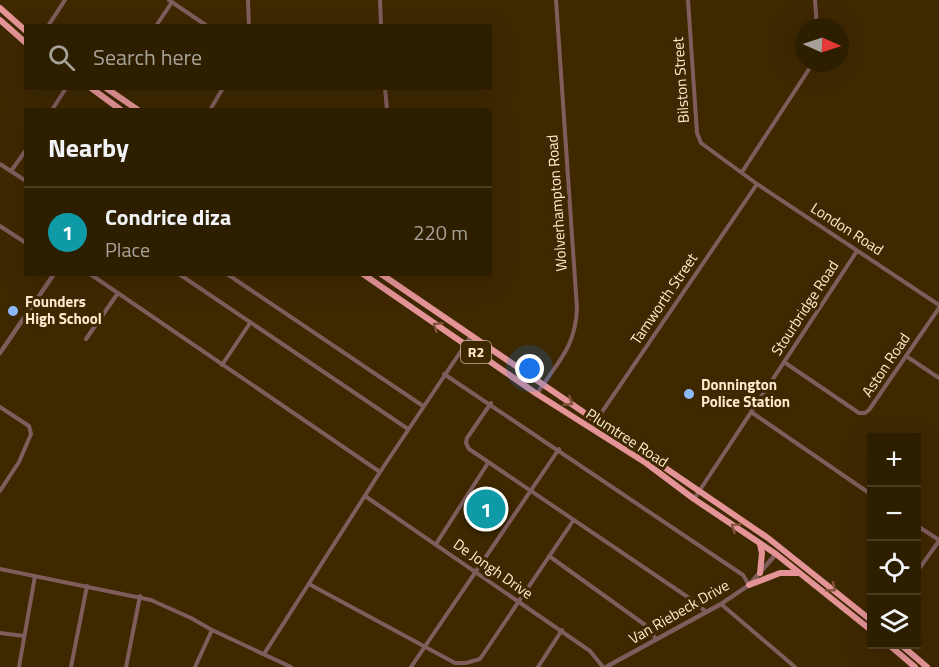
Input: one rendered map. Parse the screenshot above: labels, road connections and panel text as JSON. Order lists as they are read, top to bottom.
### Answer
{
  "streets": {
    "highway": ["R2", "Plumtree Road"],
    "street": [
      "Bilston Street",
      "Wolverhampton Road",
      "London Road",
      "Tamworth Street",
      "Stourbridge Road",
      "Aston Road",
      "De Jongh Drive",
      "Van Riebeck Drive"
    ]
  },
  "crossings": [
    ["Bilston Street", "London Road"],
    ["Wolverhampton Road", "Plumtree Road"],
    ["London Road", "Tamworth Street"],
    ["London Road", "Stourbridge Road"],
    ["London Road", "Aston Road"],
    ["Tamworth Street", "Plumtree Road"],
    ["Stourbridge Road", "Aston Road"],
    ["Stourbridge Road", "Plumtree Road"],
    ["Plumtree Road", "Van Riebeck Drive"],
    ["De Jongh Drive", "Van Riebeck Drive"]
  ],
  "places": ["Founders High School", "Donnington Police Station"],
  "north": "right",
  "page": {
    "search": "Search here",
    "heading": "Nearby",
    "list": [
      {
        "mark": "1",
        "name": "Condrice diza",
        "note": "Place",
        "value": "220 m"
      }
    ],
    "map_buttons": ["+", "−"],
    "pins": "1"
  }
}
